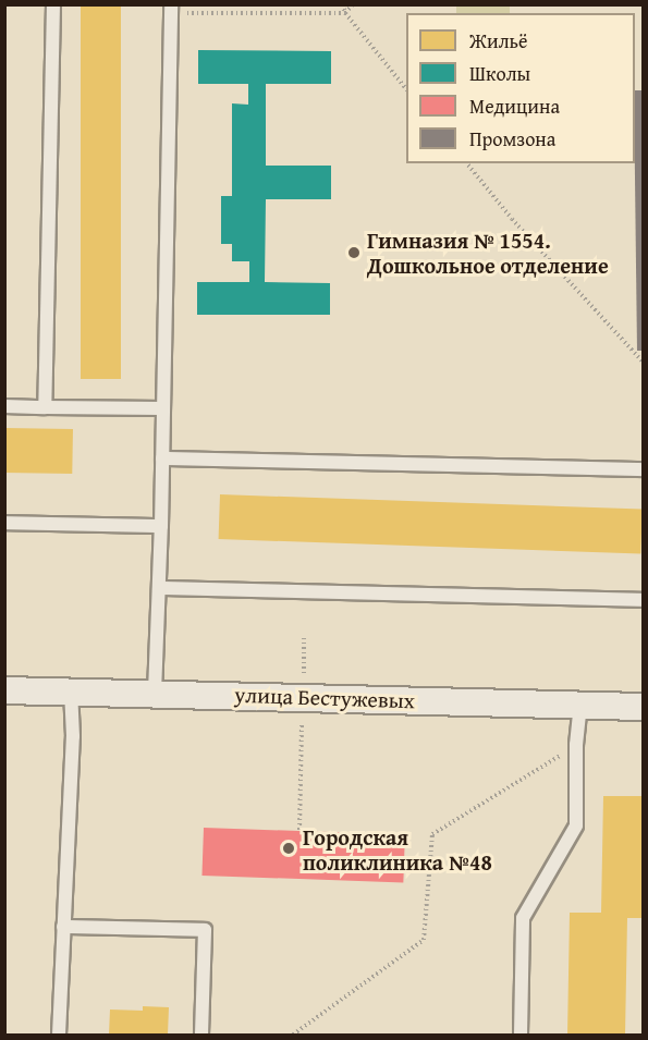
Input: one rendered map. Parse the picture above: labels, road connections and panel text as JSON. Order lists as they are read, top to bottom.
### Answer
{
  "streets": {
    "street": ["улица Бестужевых"]
  },
  "places": ["Гимназия № 1554. Дошкольное отделение", "Городская поликлиника №48"],
  "legend": [
    "Жильё",
    "Школы",
    "Медицина",
    "Промзона"
  ]
}
